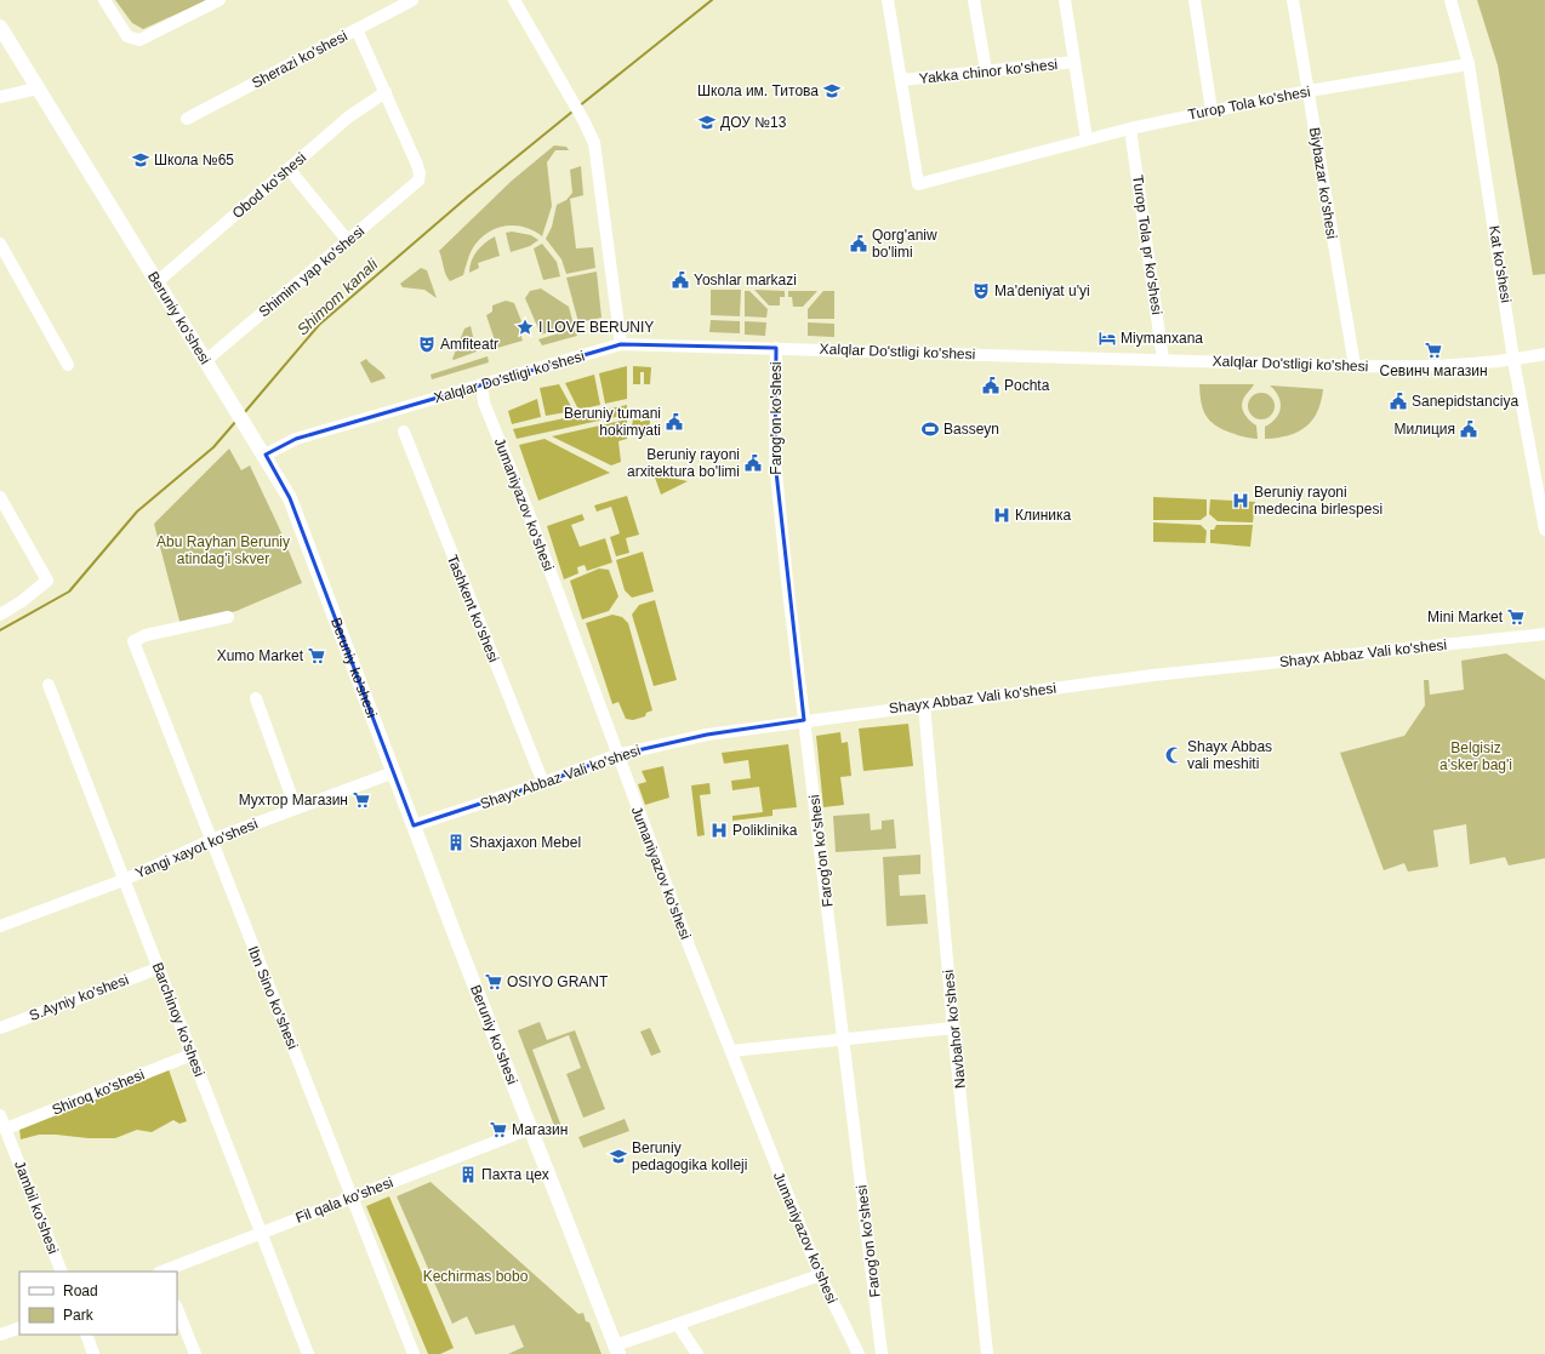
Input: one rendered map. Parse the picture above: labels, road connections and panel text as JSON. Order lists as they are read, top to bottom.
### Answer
{
  "streets": {
    "main road": ["Beruniy ko'shesi"],
    "street": [
      "Sherazi ko'shesi",
      "Yakka chinor ko'shesi",
      "Turop Tola ko'shesi",
      "Biybazar ko'shesi",
      "Obod ko'shesi",
      "Turop Tola pr ko'shesi",
      "Kat ko'shesi",
      "Shimim yap ko'shesi",
      "Xalqlar Do'stligi ko'shesi",
      "Farog'on ko'shesi",
      "Jumaniyazov ko'shesi",
      "Tashkent ko'shesi",
      "Shayx Abbaz Vali ko'shesi",
      "Yangi xayot ko'shesi",
      "S.Ayniy ko'shesi",
      "Ibn Sino ko'shesi",
      "Barchinoy ko'shesi",
      "Navbahor ko'shesi",
      "Shiroq ko'shesi",
      "Fil qala ko'shesi",
      "Jambil ko'shesi"
    ]
  },
  "crossings": [
    ["Yakka chinor ko'shesi", "Turop Tola ko'shesi"],
    ["Turop Tola ko'shesi", "Biybazar ko'shesi"],
    ["Turop Tola ko'shesi", "Turop Tola pr ko'shesi"],
    ["Turop Tola ko'shesi", "Kat ko'shesi"],
    ["Biybazar ko'shesi", "Xalqlar Do'stligi ko'shesi"],
    ["Obod ko'shesi", "Shimim yap ko'shesi"],
    ["Obod ko'shesi", "Beruniy ko'shesi"],
    ["Turop Tola pr ko'shesi", "Xalqlar Do'stligi ko'shesi"],
    ["Kat ko'shesi", "Xalqlar Do'stligi ko'shesi"],
    ["Shimim yap ko'shesi", "Beruniy ko'shesi"],
    ["Beruniy ko'shesi", "Xalqlar Do'stligi ko'shesi"],
    ["Beruniy ko'shesi", "Shayx Abbaz Vali ko'shesi"],
    ["Beruniy ko'shesi", "Yangi xayot ko'shesi"],
    ["Beruniy ko'shesi", "Fil qala ko'shesi"],
    ["Xalqlar Do'stligi ko'shesi", "Farog'on ko'shesi"],
    ["Xalqlar Do'stligi ko'shesi", "Jumaniyazov ko'shesi"],
    ["Farog'on ko'shesi", "Shayx Abbaz Vali ko'shesi"],
    ["Jumaniyazov ko'shesi", "Shayx Abbaz Vali ko'shesi"],
    ["Tashkent ko'shesi", "Shayx Abbaz Vali ko'shesi"],
    ["Shayx Abbaz Vali ko'shesi", "Navbahor ko'shesi"],
    ["Yangi xayot ko'shesi", "Ibn Sino ko'shesi"],
    ["Yangi xayot ko'shesi", "Barchinoy ko'shesi"],
    ["S.Ayniy ko'shesi", "Barchinoy ko'shesi"],
    ["Ibn Sino ko'shesi", "Fil qala ko'shesi"],
    ["Barchinoy ko'shesi", "Shiroq ko'shesi"],
    ["Barchinoy ko'shesi", "Fil qala ko'shesi"],
    ["Shiroq ko'shesi", "Jambil ko'shesi"]
  ],
  "water": ["Shimom kanali"],
  "parks": ["Abu Rayhan Beruniy atindag'i skver", "Belgisiz a'sker bag'i", "Kechirmas bobo"],
  "places": {
    "school or university": [
      "Школа им. Титова",
      "ДОУ №13",
      "Школа №65",
      "Beruniy pedagogika kolleji"
    ],
    "public building": [
      "Qorg'aniw bo'limi",
      "Yoshlar markazi",
      "Pochta",
      "Sanepidstanciya",
      "Beruniy tumani hokimyati",
      "Милиция",
      "Beruniy rayoni arxitektura bo'limi"
    ],
    "theatre": ["Ma'deniyat u'yi", "Amfiteatr"],
    "place": ["I LOVE BERUNIY"],
    "hotel": ["Miymanxana"],
    "supermarket": [
      "Севинч магазин",
      "Mini Market",
      "Xumo Market",
      "Мухтор Магазин",
      "OSIYO GRANT",
      "Магазин"
    ],
    "sports": ["Basseyn"],
    "hospital": ["Beruniy rayoni medecina birlespesi", "Клиника", "Poliklinika"],
    "mosque": ["Shayx Abbas vali meshiti"],
    "building": ["Shaxjaxon Mebel", "Пахта цех"]
  },
  "legend": ["Road", "Park"]
}
